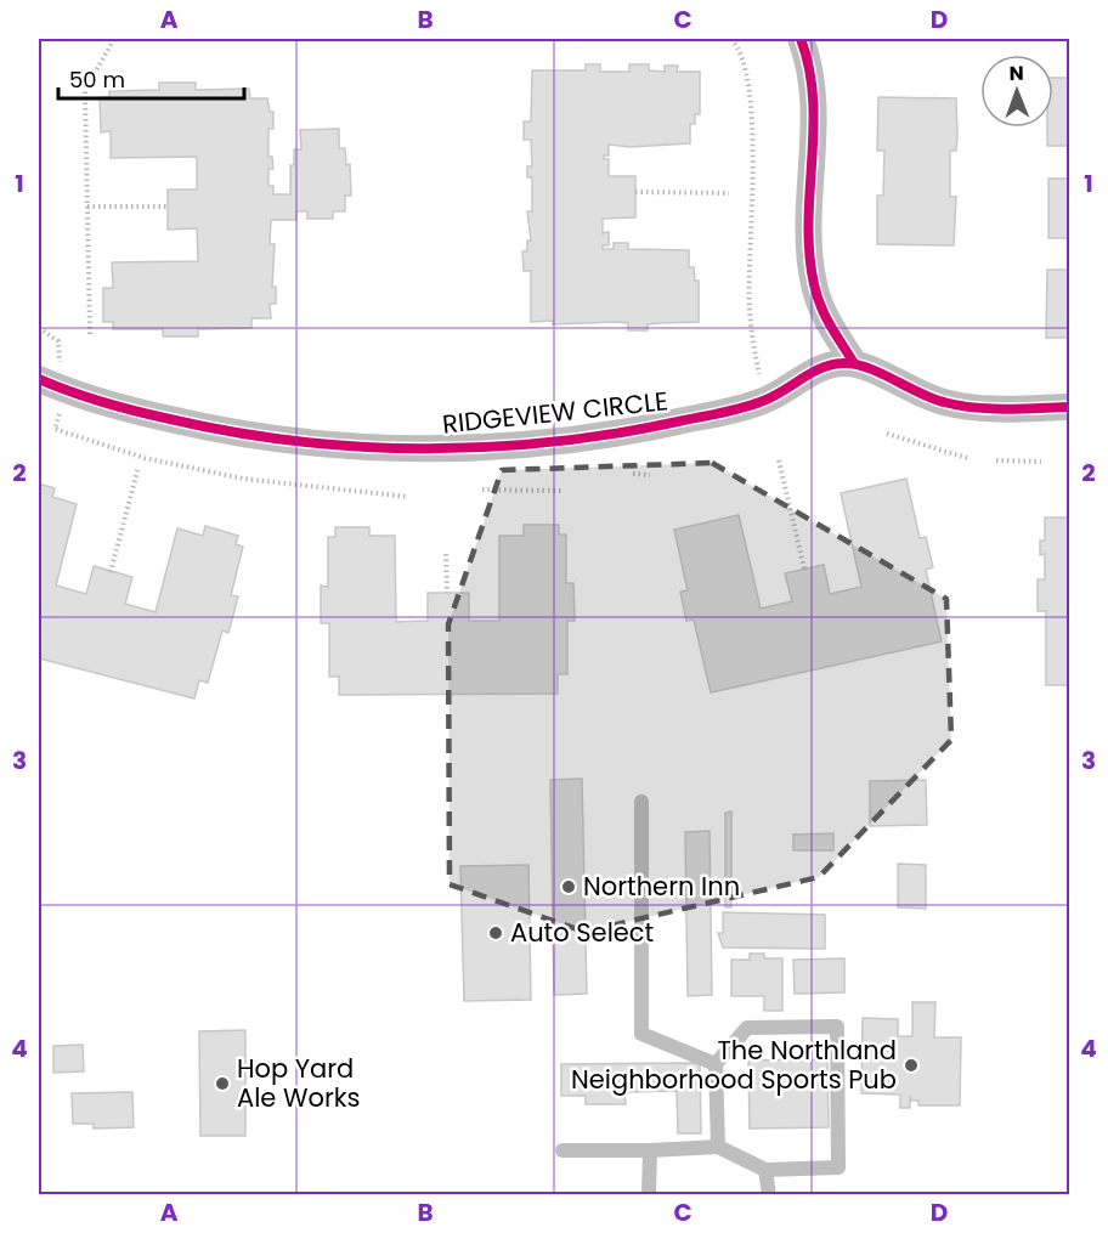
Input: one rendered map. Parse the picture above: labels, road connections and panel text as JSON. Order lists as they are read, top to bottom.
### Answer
{
  "streets": {
    "street": ["RIDGEVIEW CIRCLE"]
  },
  "places": [
    "Northern Inn",
    "Auto Select",
    "The Northland Neighborhood Sports Pub",
    "Hop Yard Ale Works"
  ],
  "scale_bar": "50 m",
  "north": "top",
  "grid": {
    "columns": [
      "A",
      "B",
      "C",
      "D"
    ],
    "rows": [
      "1",
      "2",
      "3",
      "4"
    ]
  }
}
